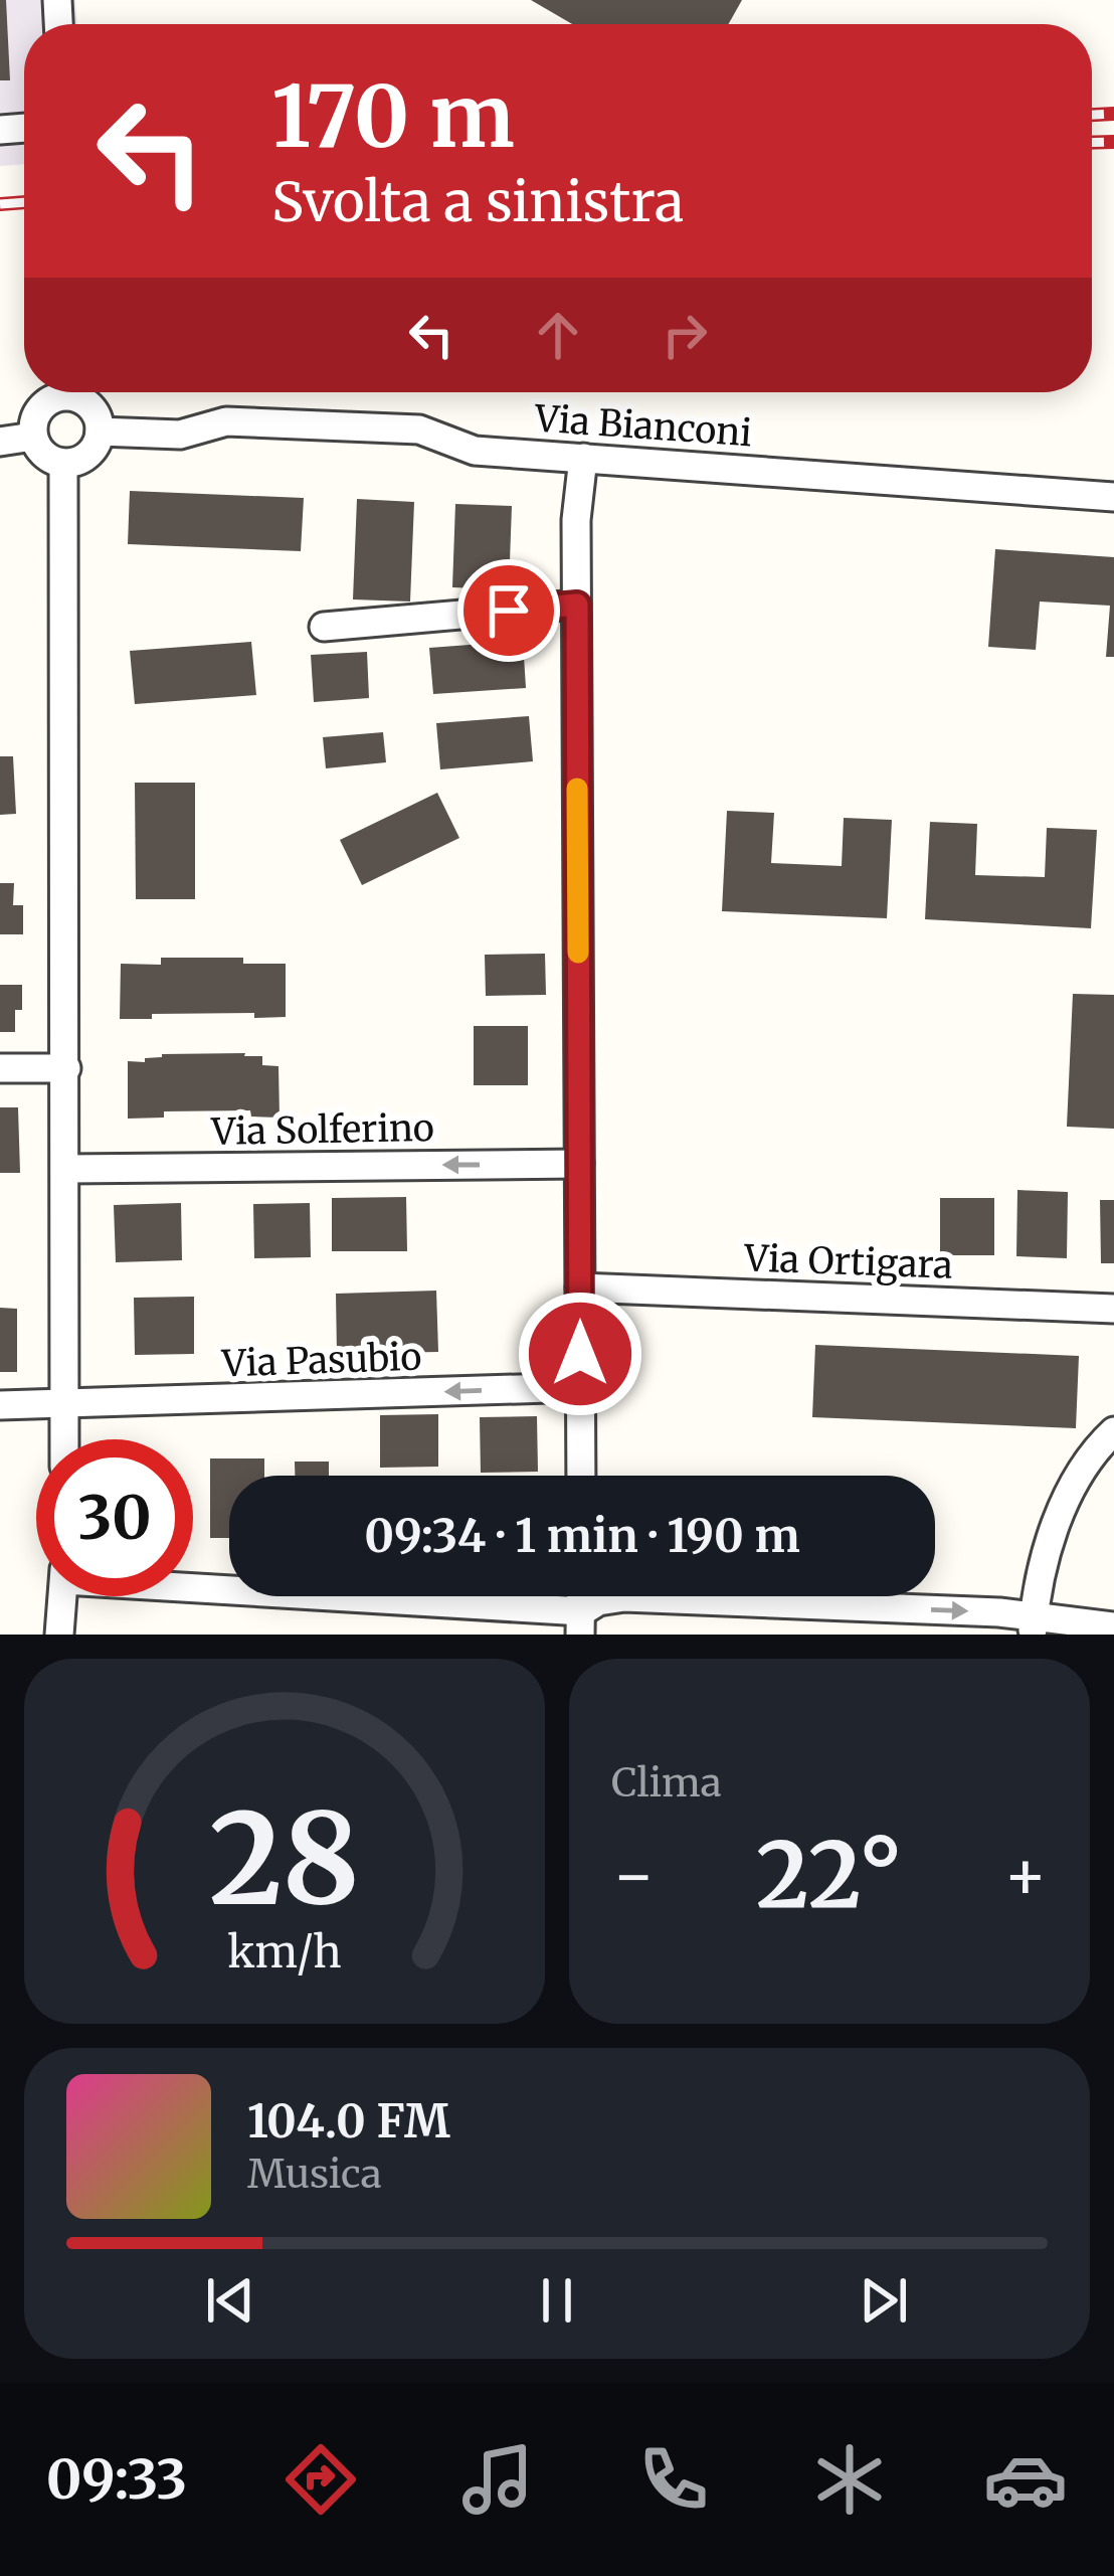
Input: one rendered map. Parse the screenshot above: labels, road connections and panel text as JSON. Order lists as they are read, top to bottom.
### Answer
{
  "streets": {
    "street": [
      "Via Bianconi",
      "Via Solferino",
      "Via Ortigara",
      "Via Pasubio"
    ]
  },
  "one_way": ["Via Solferino"],
  "page": {
    "turn": ["170 m", "Svolta a sinistra"],
    "limit": "30",
    "trip": "09:34 · 1 min · 190 m",
    "tile": "Clima",
    "heat": ["−", "22°", "+"],
    "song": ["104.0 FM", "Musica"],
    "tabs": "09:33",
    "gauge": ["28", "km/h"]
  }
}
